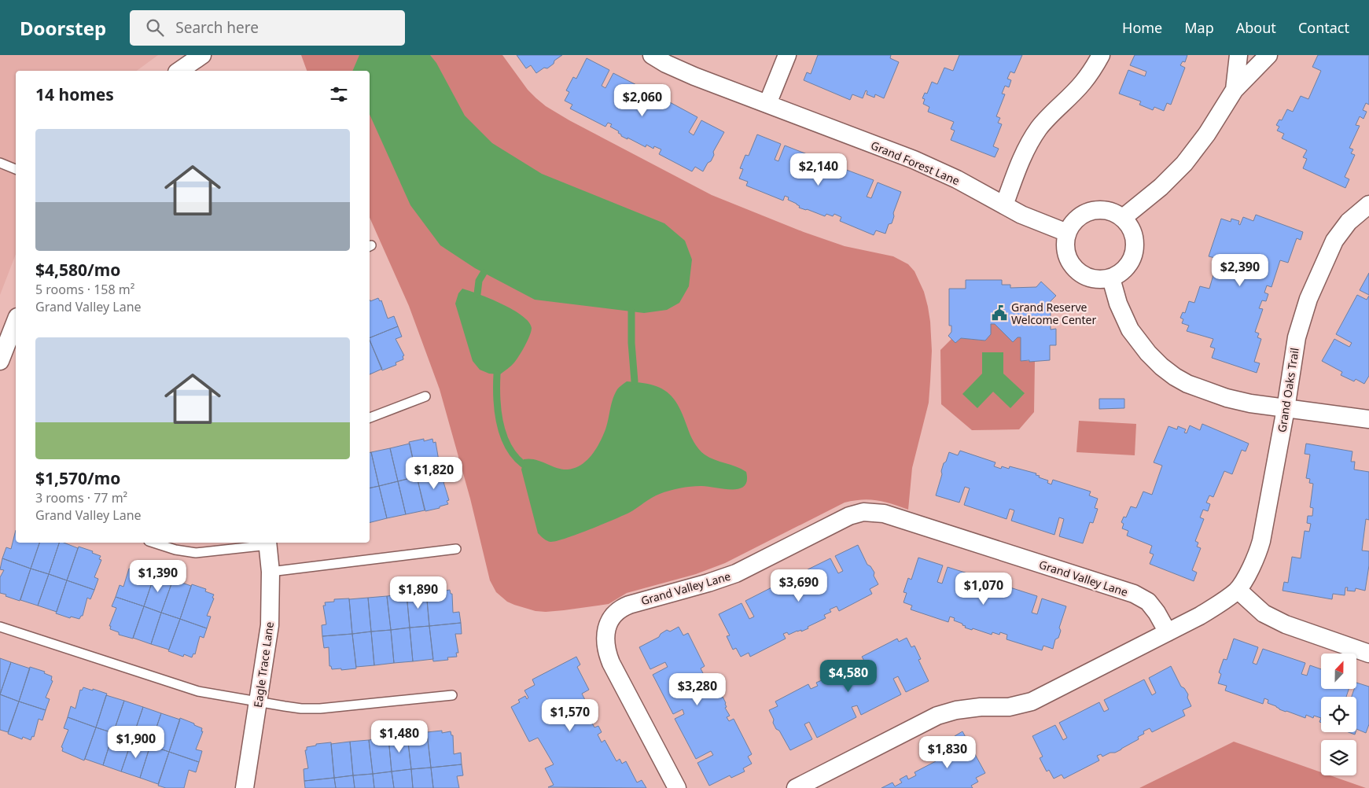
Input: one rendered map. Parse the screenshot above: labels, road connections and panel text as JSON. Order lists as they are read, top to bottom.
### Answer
{
  "streets": {
    "street": [
      "Grand Forest Lane",
      "Grand Oaks Trail",
      "Grand Valley Lane",
      "Eagle Trace Lane"
    ]
  },
  "places": {
    "public building": ["Grand Reserve Welcome Center"]
  },
  "north": "top",
  "page": {
    "header": "Doorstep",
    "search": "Search here",
    "nav": [
      "Home",
      "Map",
      "About",
      "Contact"
    ],
    "heading": "14 homes",
    "price": [
      "$2,060",
      "$2,140",
      "$2,390",
      "$1,820",
      "$1,390",
      "$3,690",
      "$1,070",
      "$1,890",
      "$4,580",
      "$3,280",
      "$1,570",
      "$1,480",
      "$1,900",
      "$1,830"
    ],
    "list": [
      {
        "name": "$4,580/mo",
        "note": "5 rooms · 158 m² · Grand Valley Lane"
      },
      {
        "name": "$1,570/mo",
        "note": "3 rooms · 77 m² · Grand Valley Lane"
      }
    ]
  }
}
